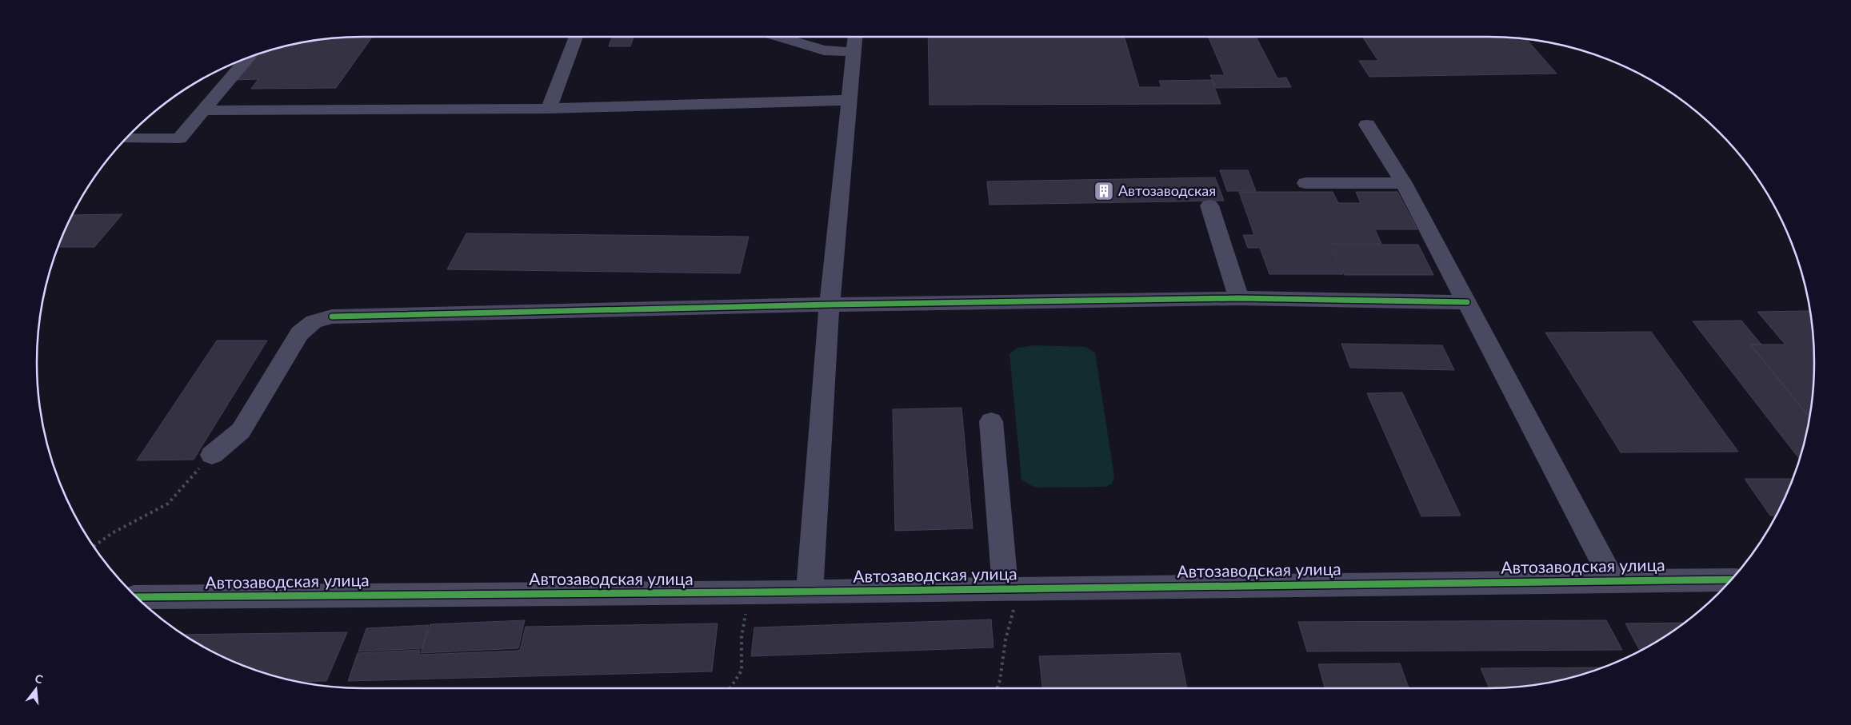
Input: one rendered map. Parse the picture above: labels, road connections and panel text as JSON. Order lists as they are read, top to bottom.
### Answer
{
  "streets": {
    "street": ["Автозаводская улица"]
  },
  "places": {
    "building": ["Автозаводская"]
  },
  "north": "top"
}
